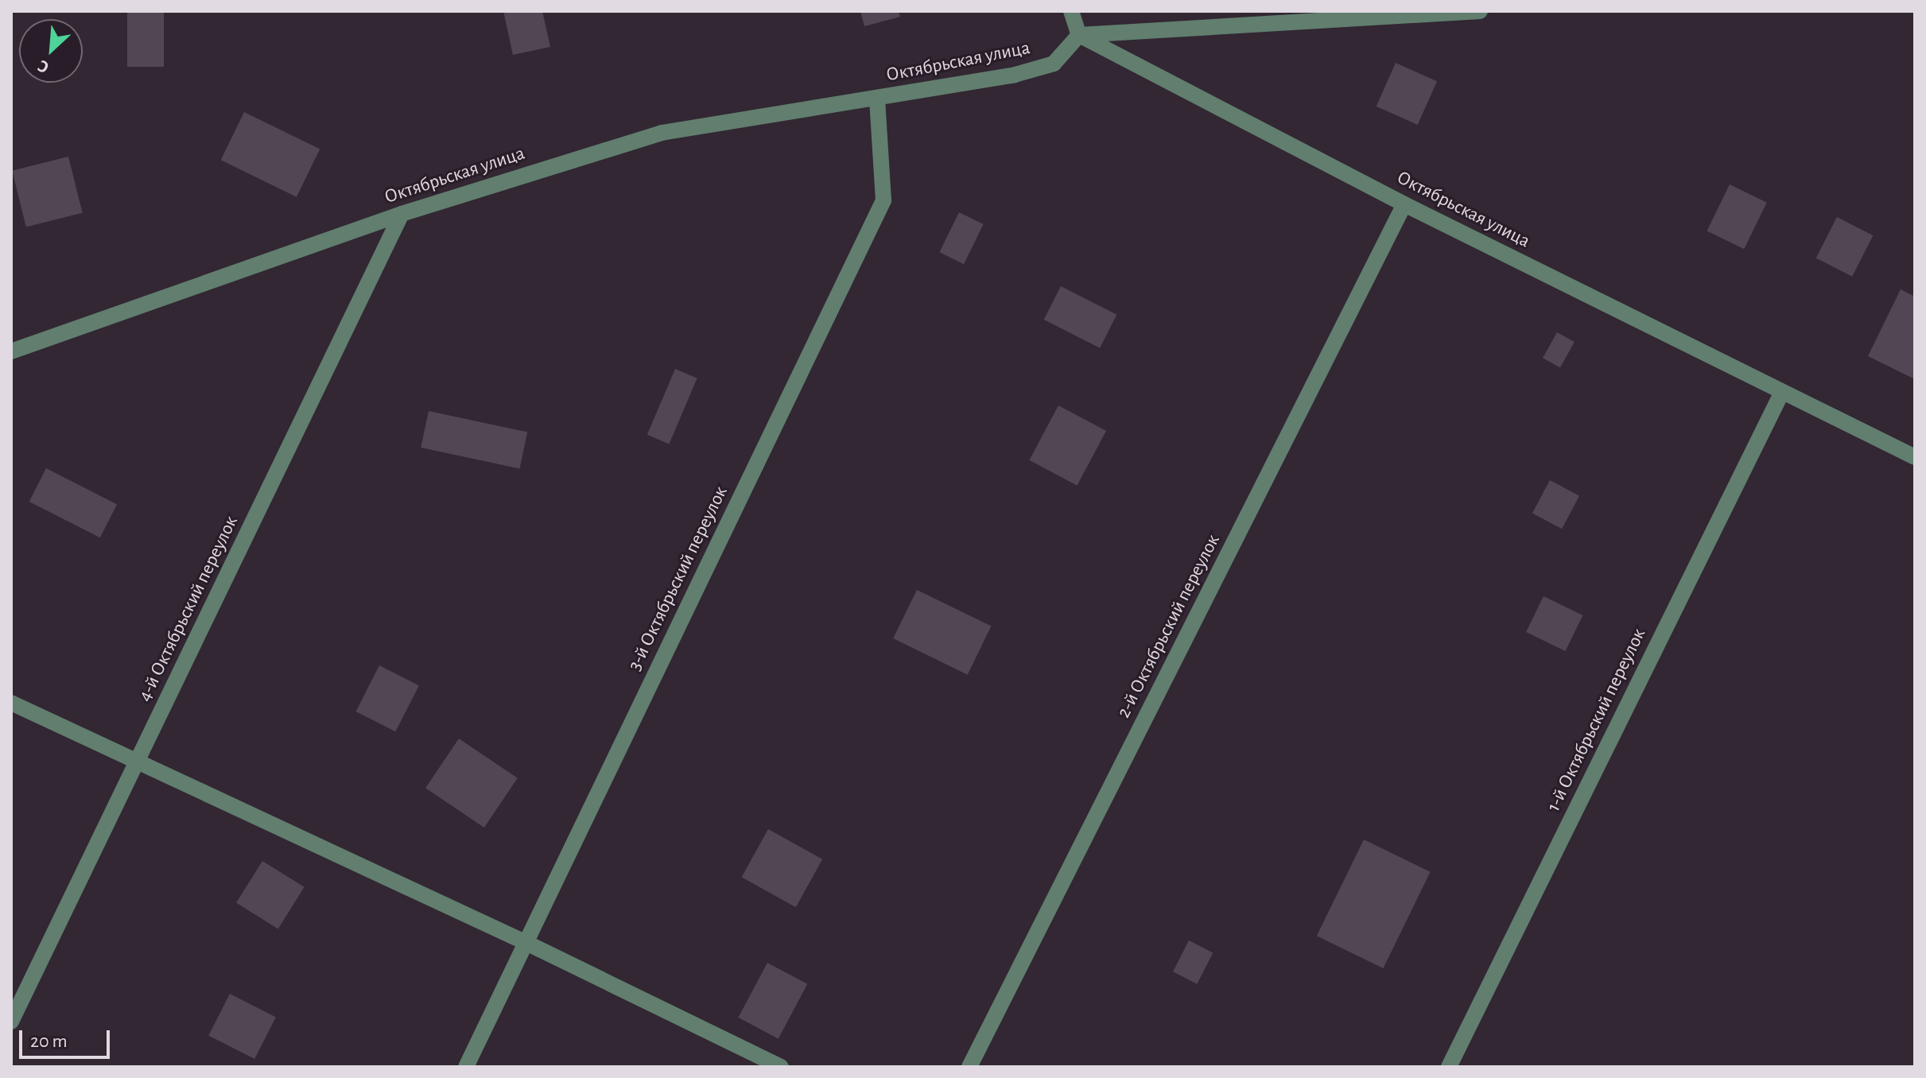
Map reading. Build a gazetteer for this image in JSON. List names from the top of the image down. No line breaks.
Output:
{"streets":{"street":["Октябрьская улица","3-й Октябрьский переулок","4-й Октябрьский переулок","2-й Октябрьский переулок","1-й Октябрьский переулок"]},"crossings":[["Октябрьская улица","3-й Октябрьский переулок"],["Октябрьская улица","4-й Октябрьский переулок"],["Октябрьская улица","2-й Октябрьский переулок"],["Октябрьская улица","1-й Октябрьский переулок"]],"scale_bar":"20 m","north":"bottom left"}
